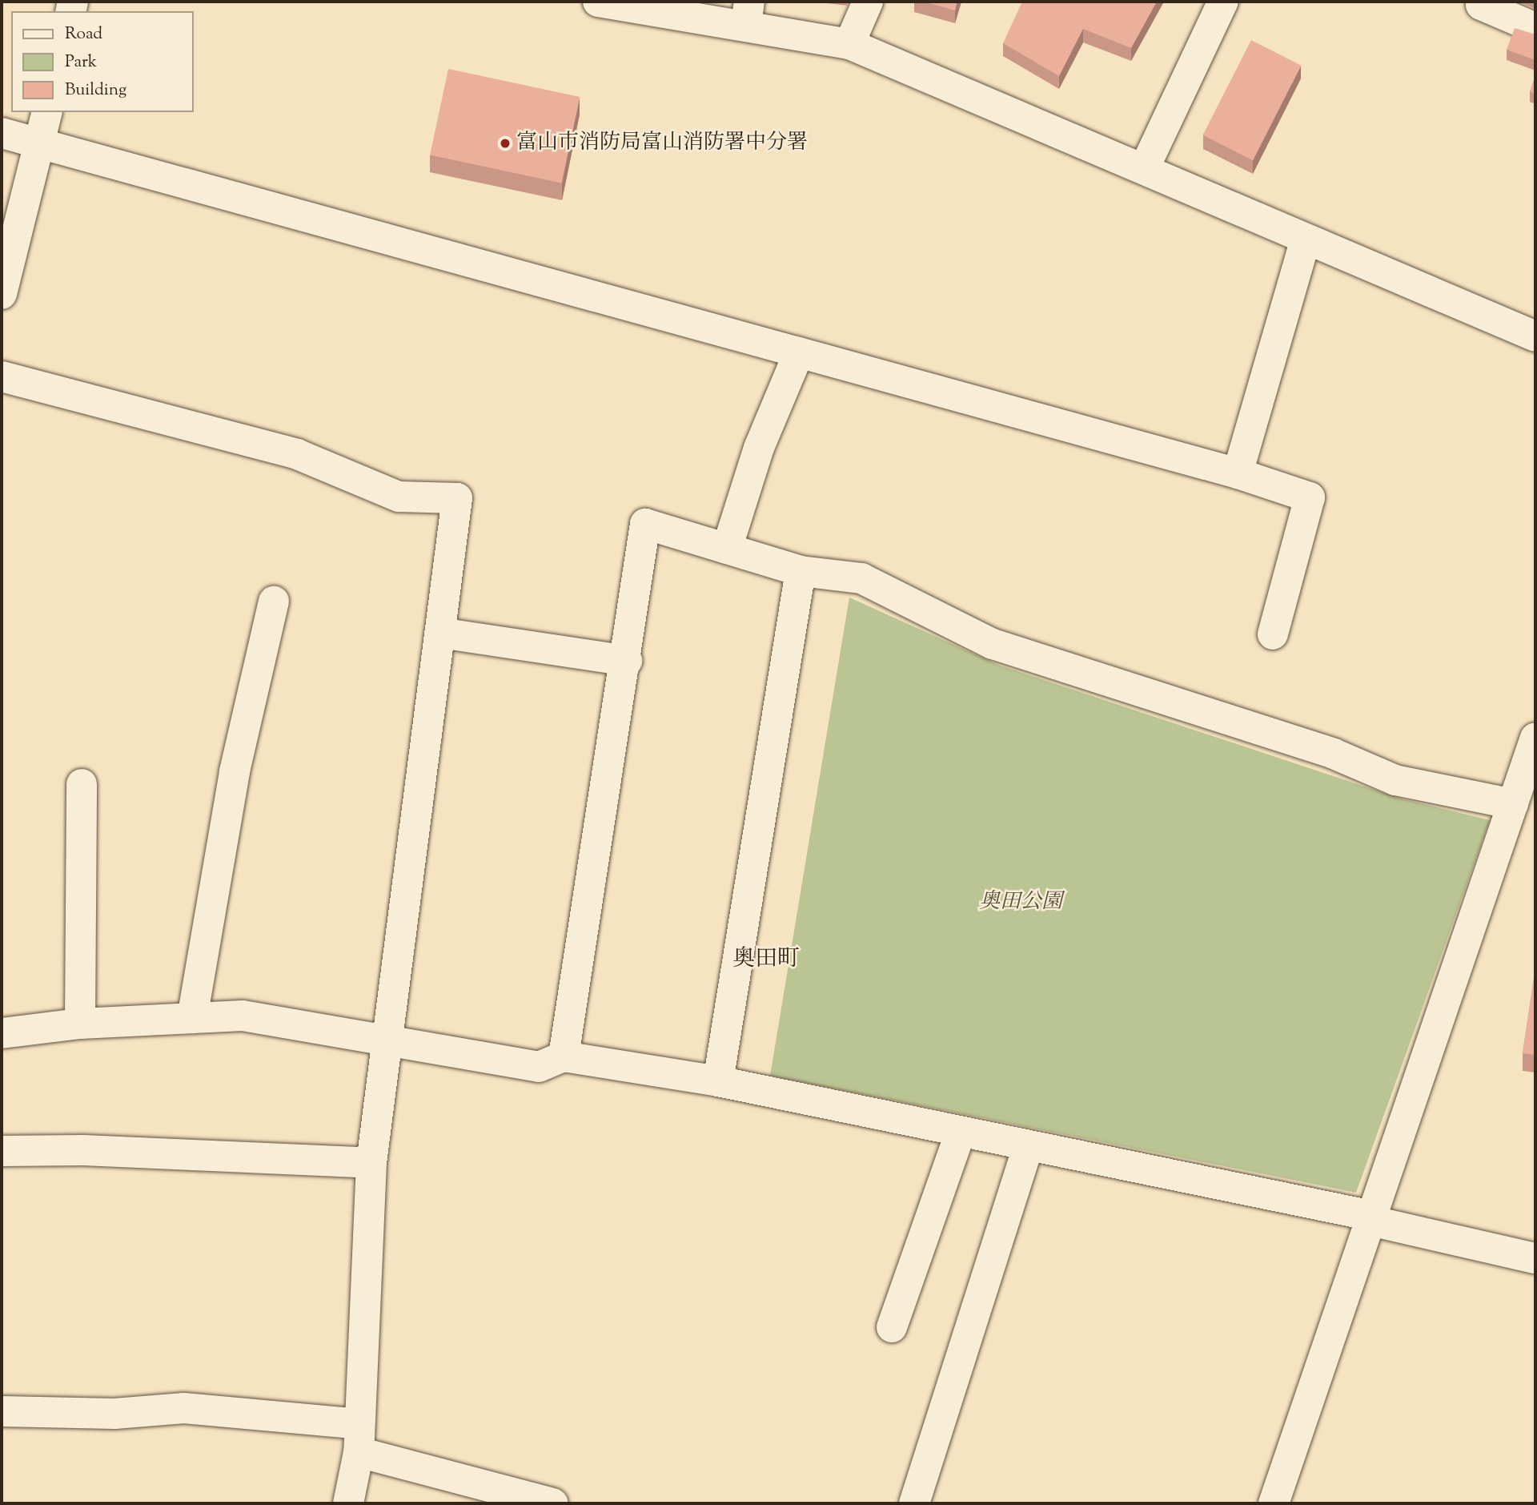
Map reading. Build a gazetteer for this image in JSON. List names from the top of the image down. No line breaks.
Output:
{"districts":["奥田町"],"parks":["奥田公園"],"places":["富山市消防局富山消防署中分署"],"legend":["Road","Park","Building"]}
